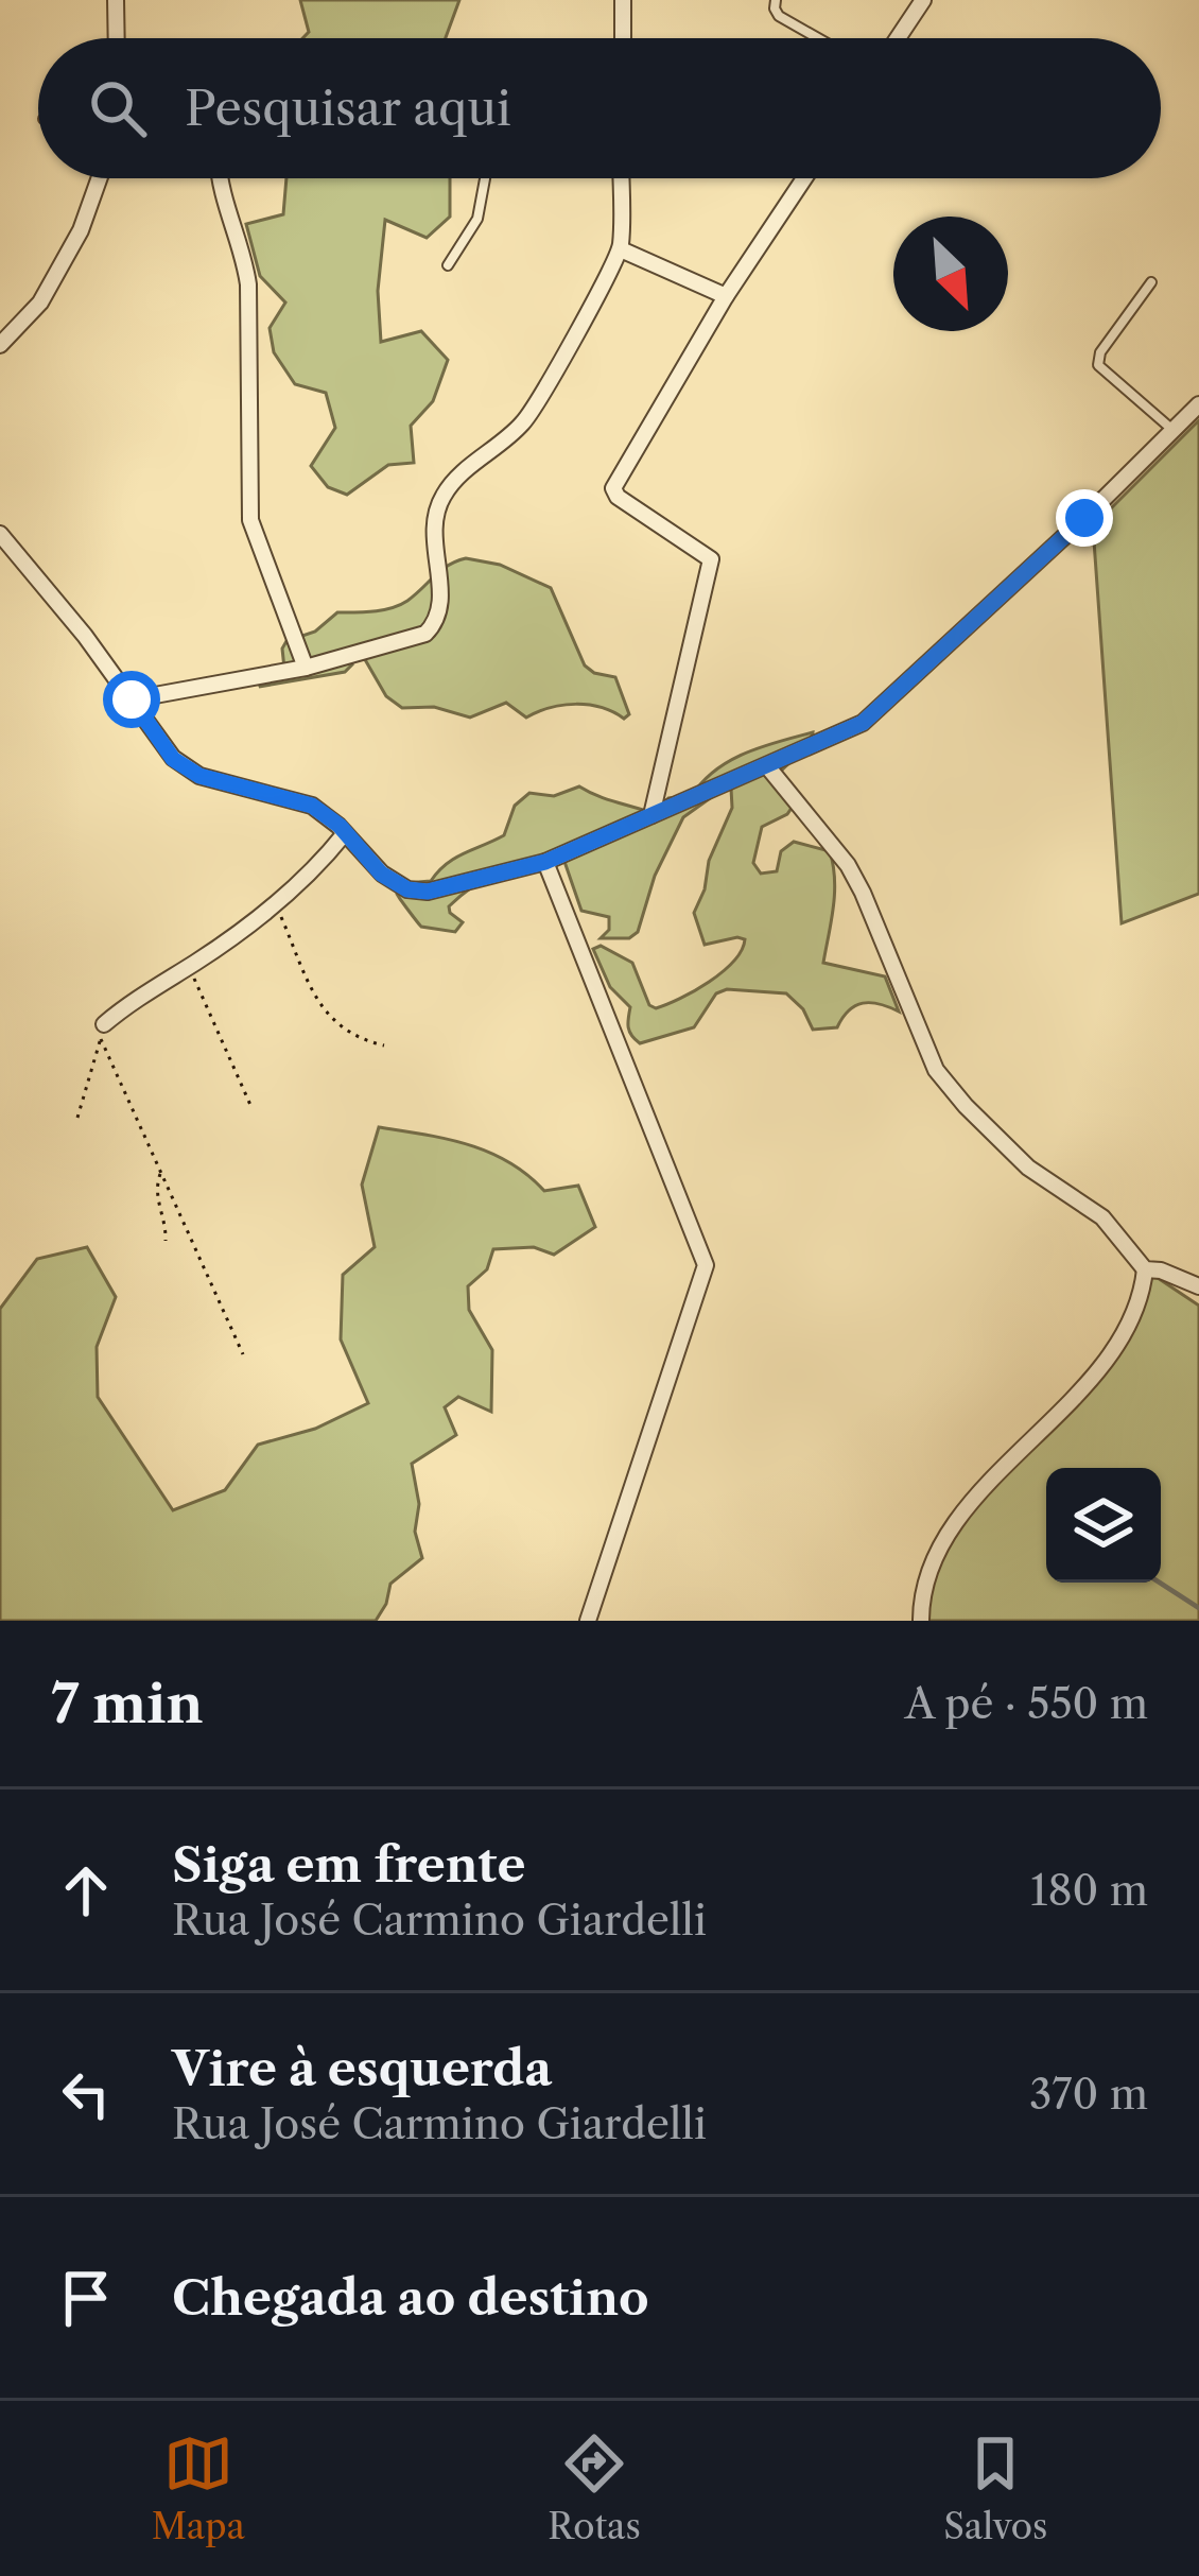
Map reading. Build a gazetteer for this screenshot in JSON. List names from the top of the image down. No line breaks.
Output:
{"north":"bottom right","page":{"search":"Pesquisar aqui","heading":["7 min","A pé · 550 m"],"list":[["Siga em frente","Rua José Carmino Giardelli","180 m"],["Vire à esquerda","Rua José Carmino Giardelli","370 m"],"Chegada ao destino"],"nav":["Mapa","Rotas","Salvos"]}}
